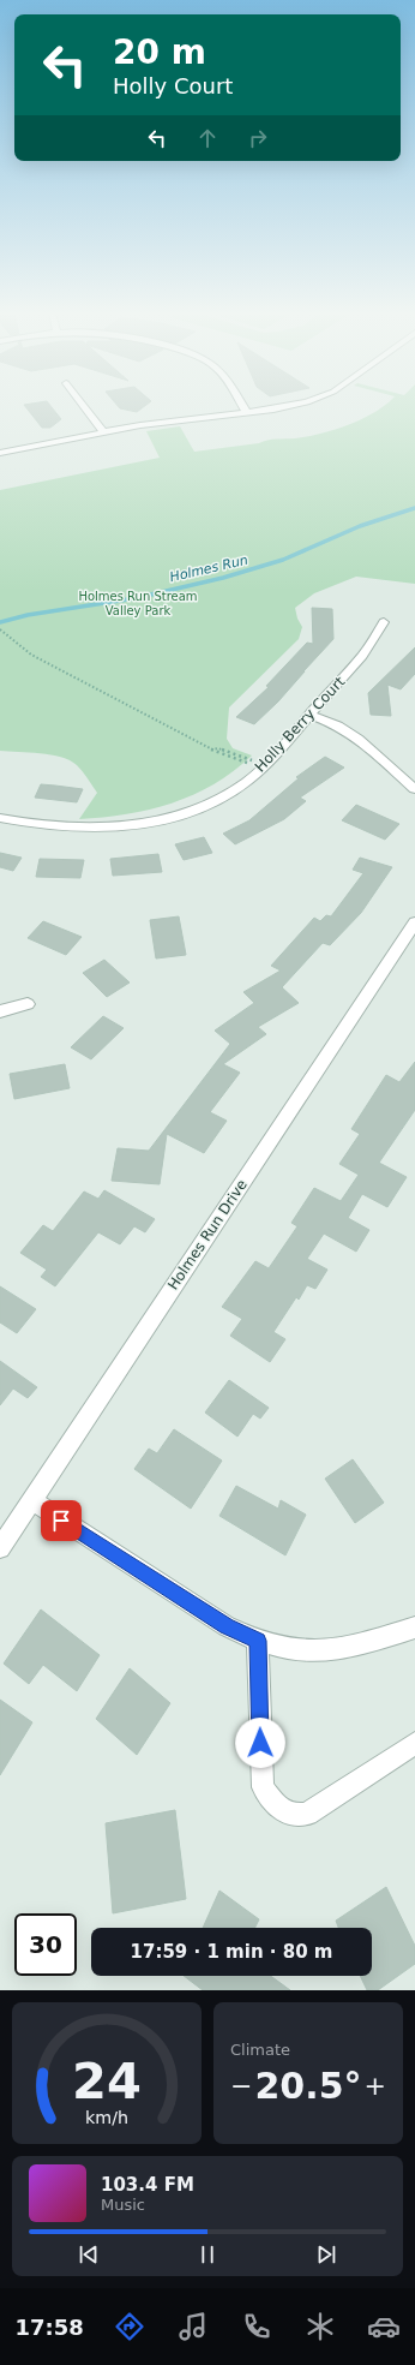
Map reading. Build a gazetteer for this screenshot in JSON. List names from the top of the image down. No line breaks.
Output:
{"streets":{"street":["Holly Berry Court","Holmes Run Drive"]},"water":["Holmes Run"],"parks":["Holmes Run Stream Valley Park"],"page":{"turn":["20 m","Holly Court"],"limit":"30","trip":"17:59 · 1 min · 80 m","tile":"Climate","heat":["−","20.5°","+"],"song":["103.4 FM","Music"],"tabs":"17:58","gauge":["24","km/h"]}}
